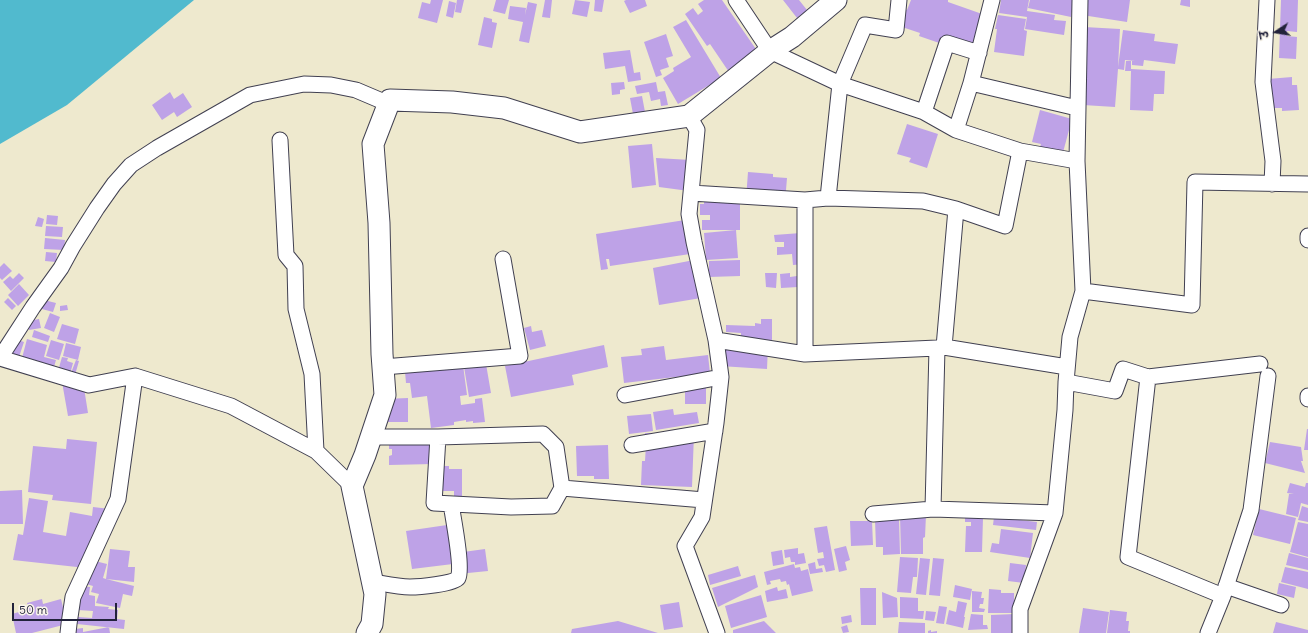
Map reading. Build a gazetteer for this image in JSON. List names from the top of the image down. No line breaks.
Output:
{"scale_bar":"50 m","north":"left"}
